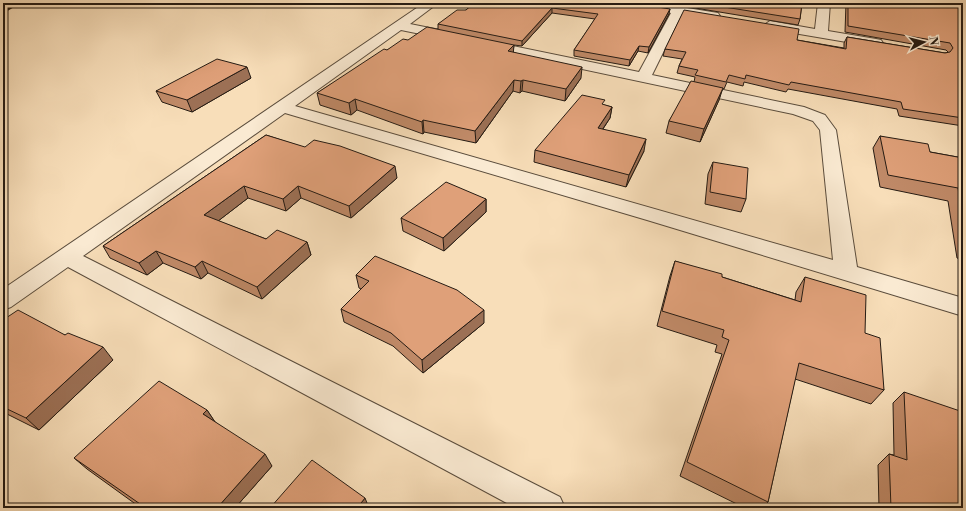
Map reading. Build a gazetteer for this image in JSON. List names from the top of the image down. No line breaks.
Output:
{"north":"right"}
